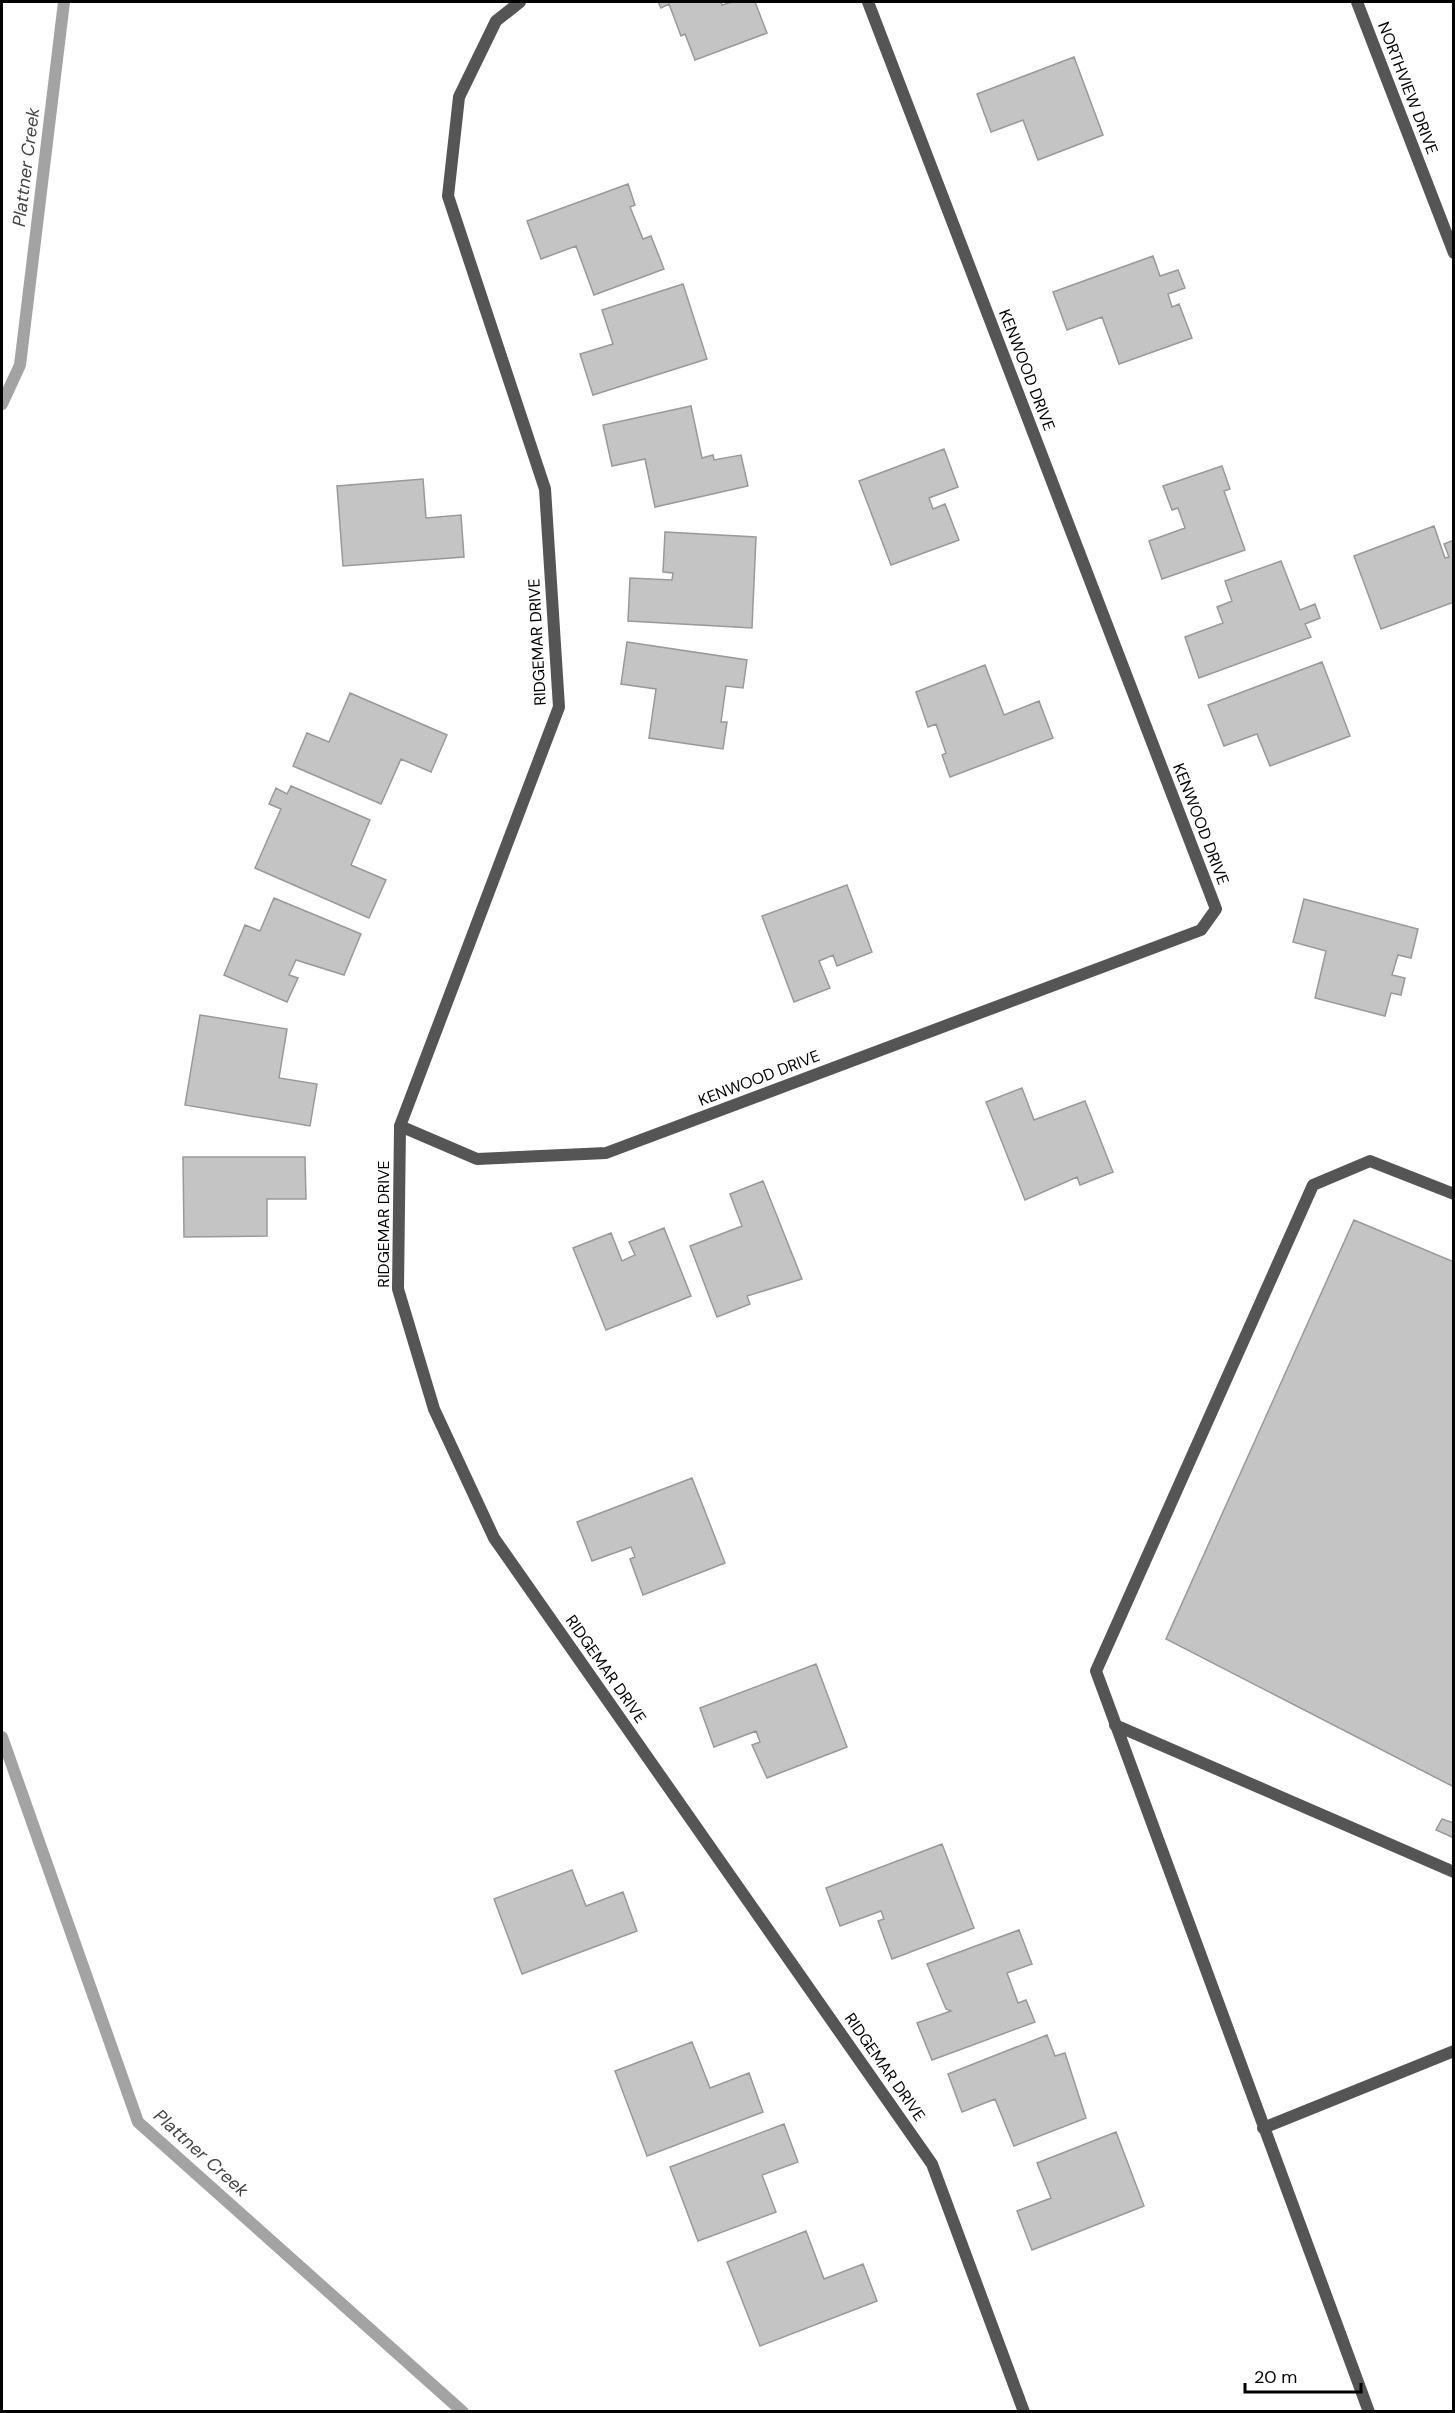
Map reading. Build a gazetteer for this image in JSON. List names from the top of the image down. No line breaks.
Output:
{"streets":{"street":["NORTHVIEW DRIVE","KENWOOD DRIVE","RIDGEMAR DRIVE"]},"crossings":[["KENWOOD DRIVE","RIDGEMAR DRIVE"]],"water":["Plattner Creek"],"scale_bar":"20 m"}
